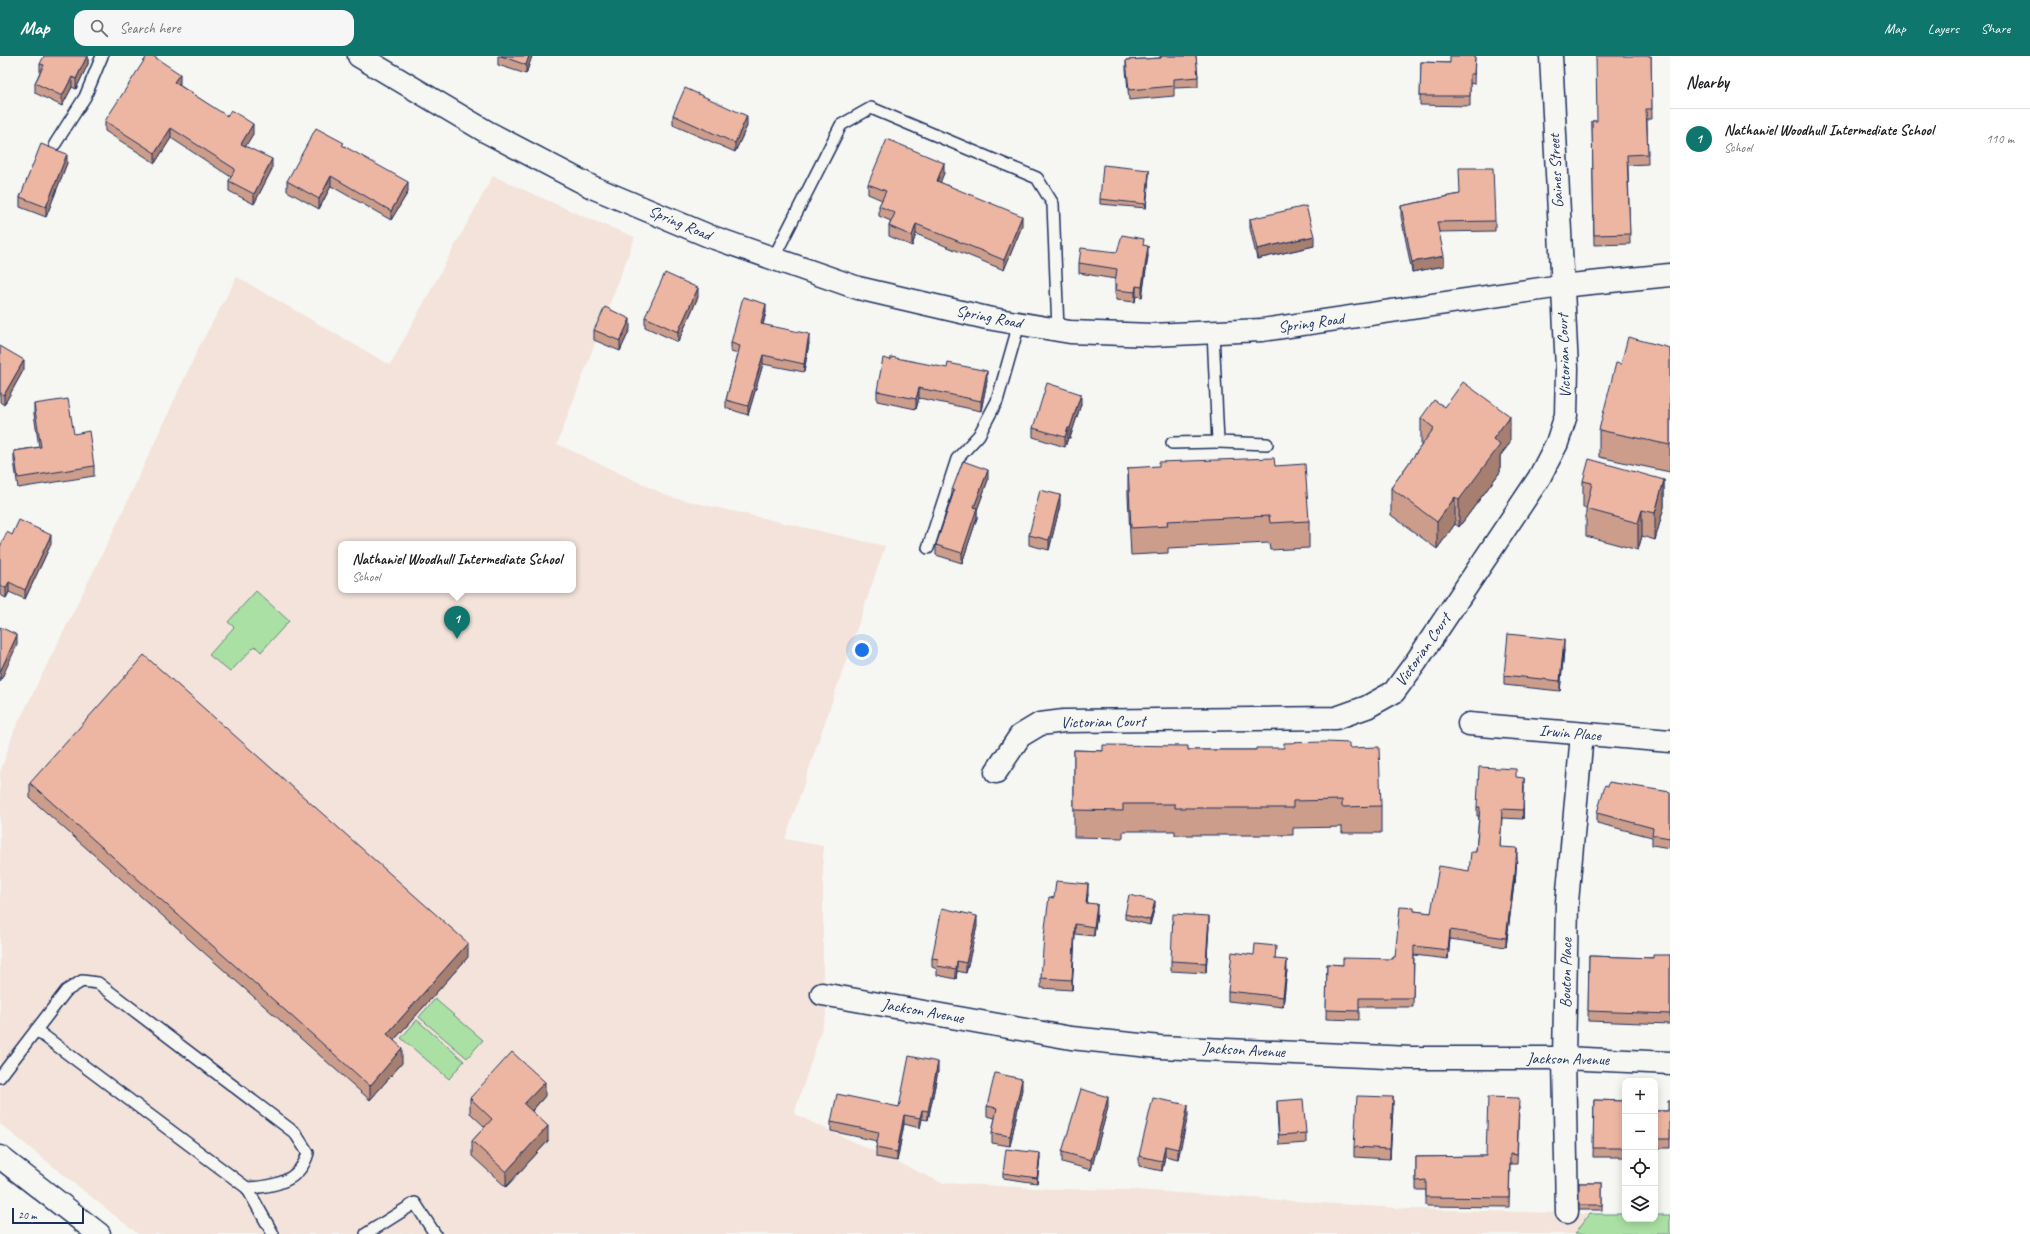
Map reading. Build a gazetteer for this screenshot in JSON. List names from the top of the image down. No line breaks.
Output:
{"streets":{"street":["Gaines Street","Spring Road","Victorian Court","Irwin Place","Bouton Place","Jackson Avenue"]},"crossings":[["Gaines Street","Spring Road"],["Gaines Street","Victorian Court"],["Spring Road","Victorian Court"],["Irwin Place","Bouton Place"],["Bouton Place","Jackson Avenue"]],"scale_bar":"20 m","page":{"header":"Map","search":"Search here","nav":["Map","Layers","Share"],"heading":"Nearby","list":[{"mark":"1","name":"Nathaniel Woodhull Intermediate School","note":"School","value":"110 m"}],"popup":["Nathaniel Woodhull Intermediate School","School"],"pins":"1","map_buttons":["+","−"],"scale":"20 m"}}
